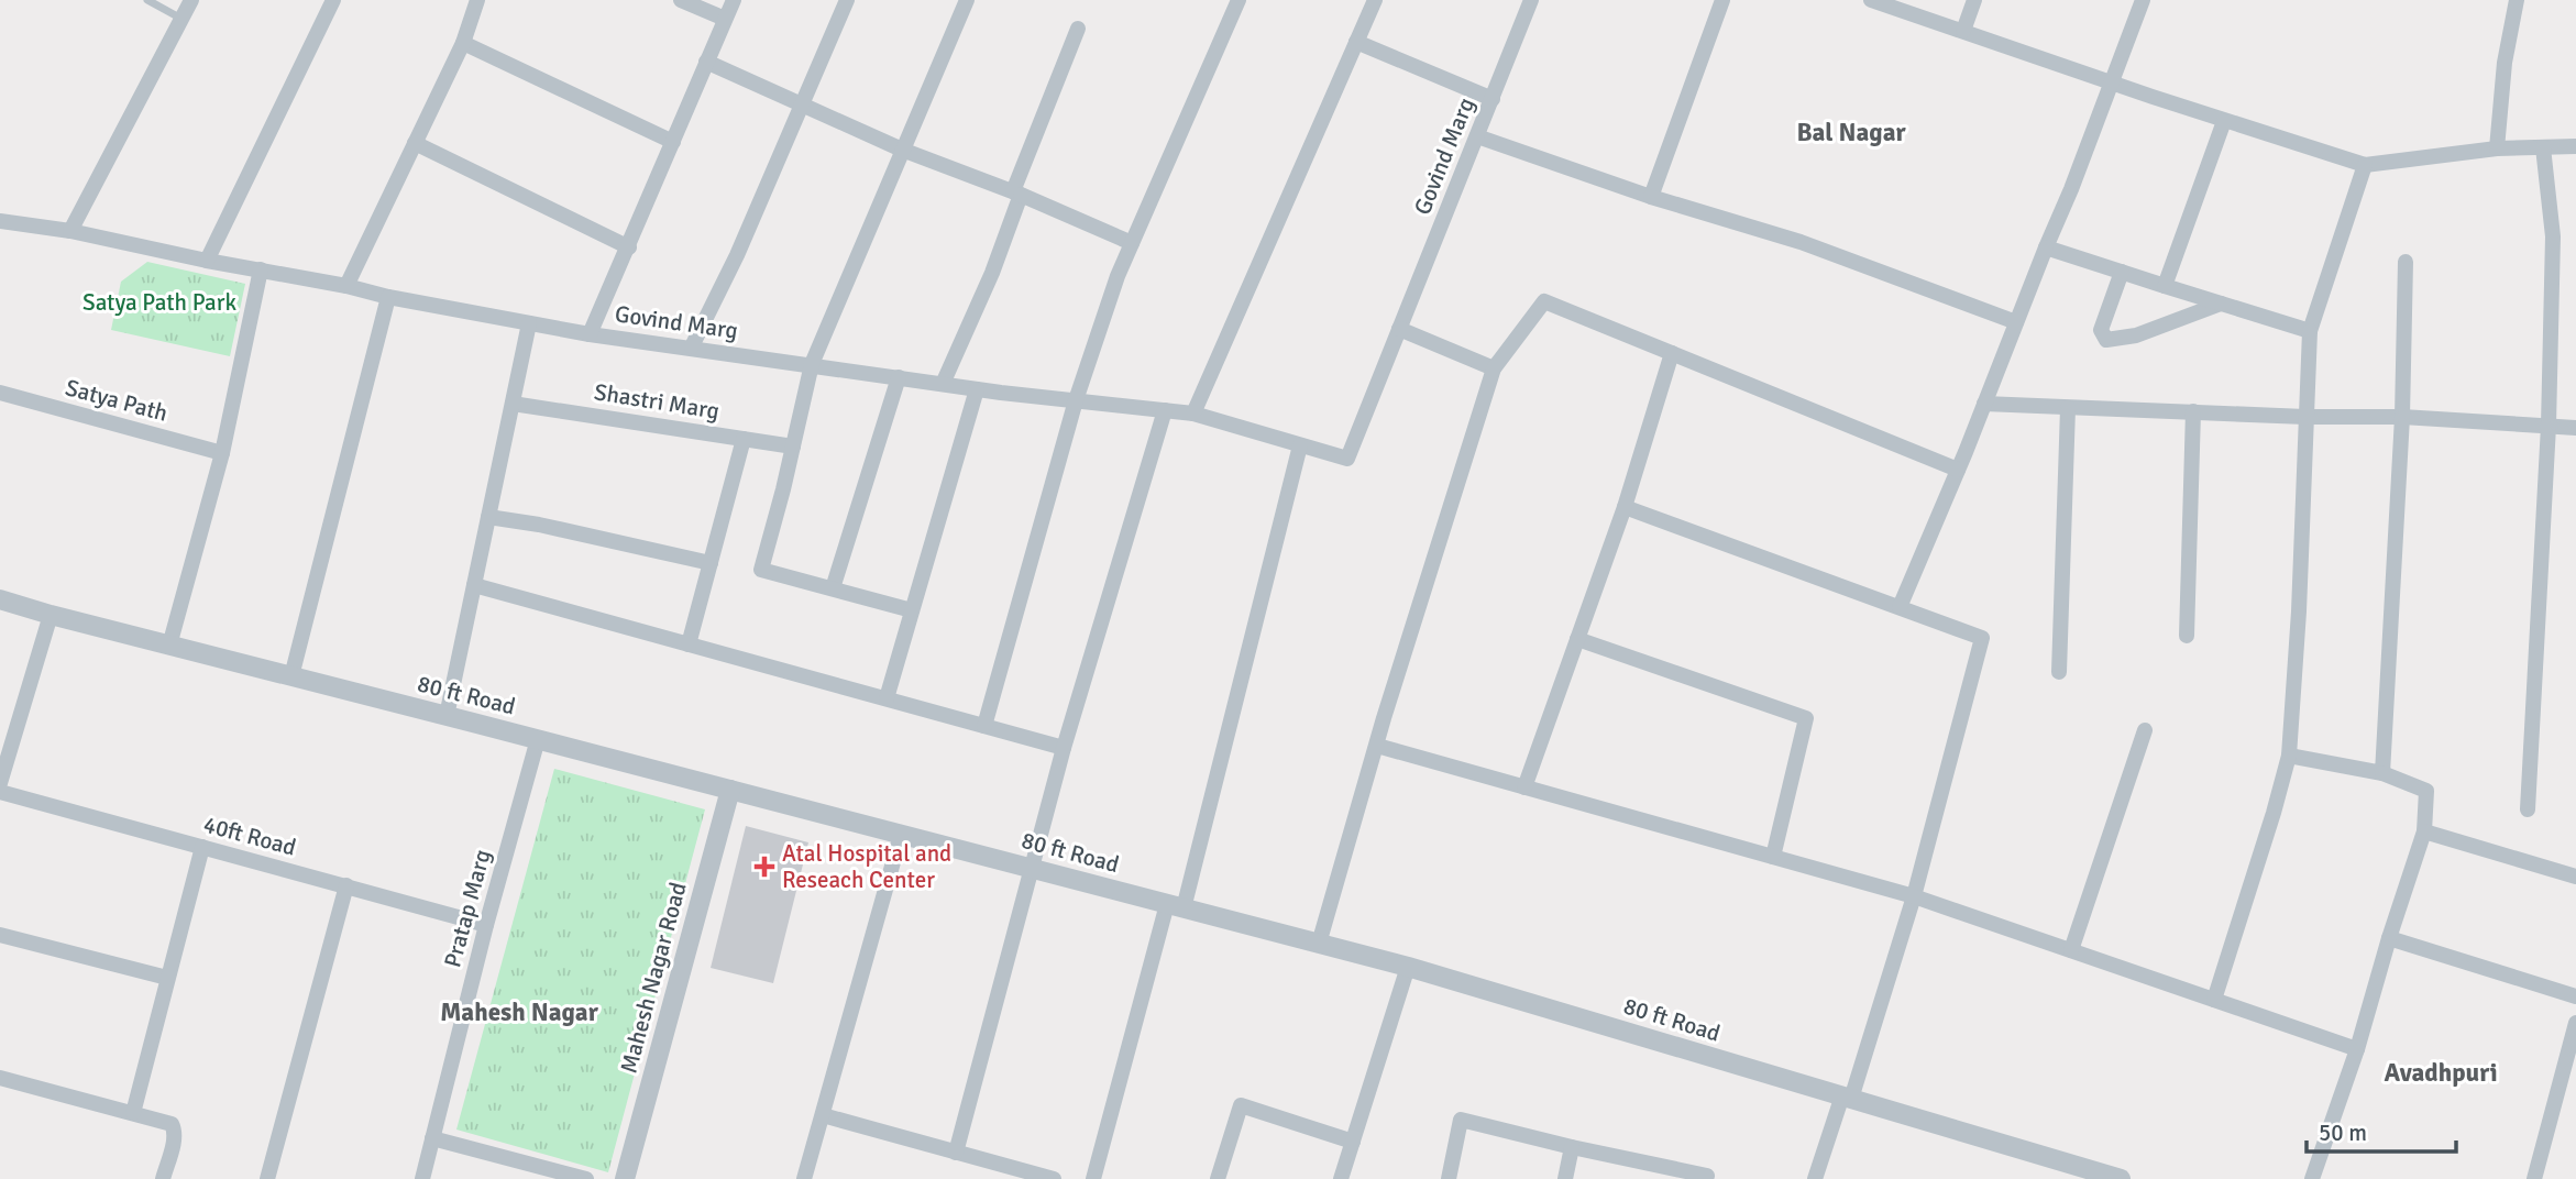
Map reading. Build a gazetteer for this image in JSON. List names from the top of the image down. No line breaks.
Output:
{"streets":{"street":["Govind Marg","Satya Path","Shastri Marg","80 ft Road","40ft Road","Pratap Marg","Mahesh Nagar Road"]},"crossings":[["80 ft Road","Pratap Marg"],["80 ft Road","Mahesh Nagar Road"],["40ft Road","Pratap Marg"]],"districts":["Bal Nagar","Mahesh Nagar","Avadhpuri"],"parks":["Satya Path Park"],"places":{"health":["Atal Hospital and Reseach Center"]},"scale_bar":"50 m"}
